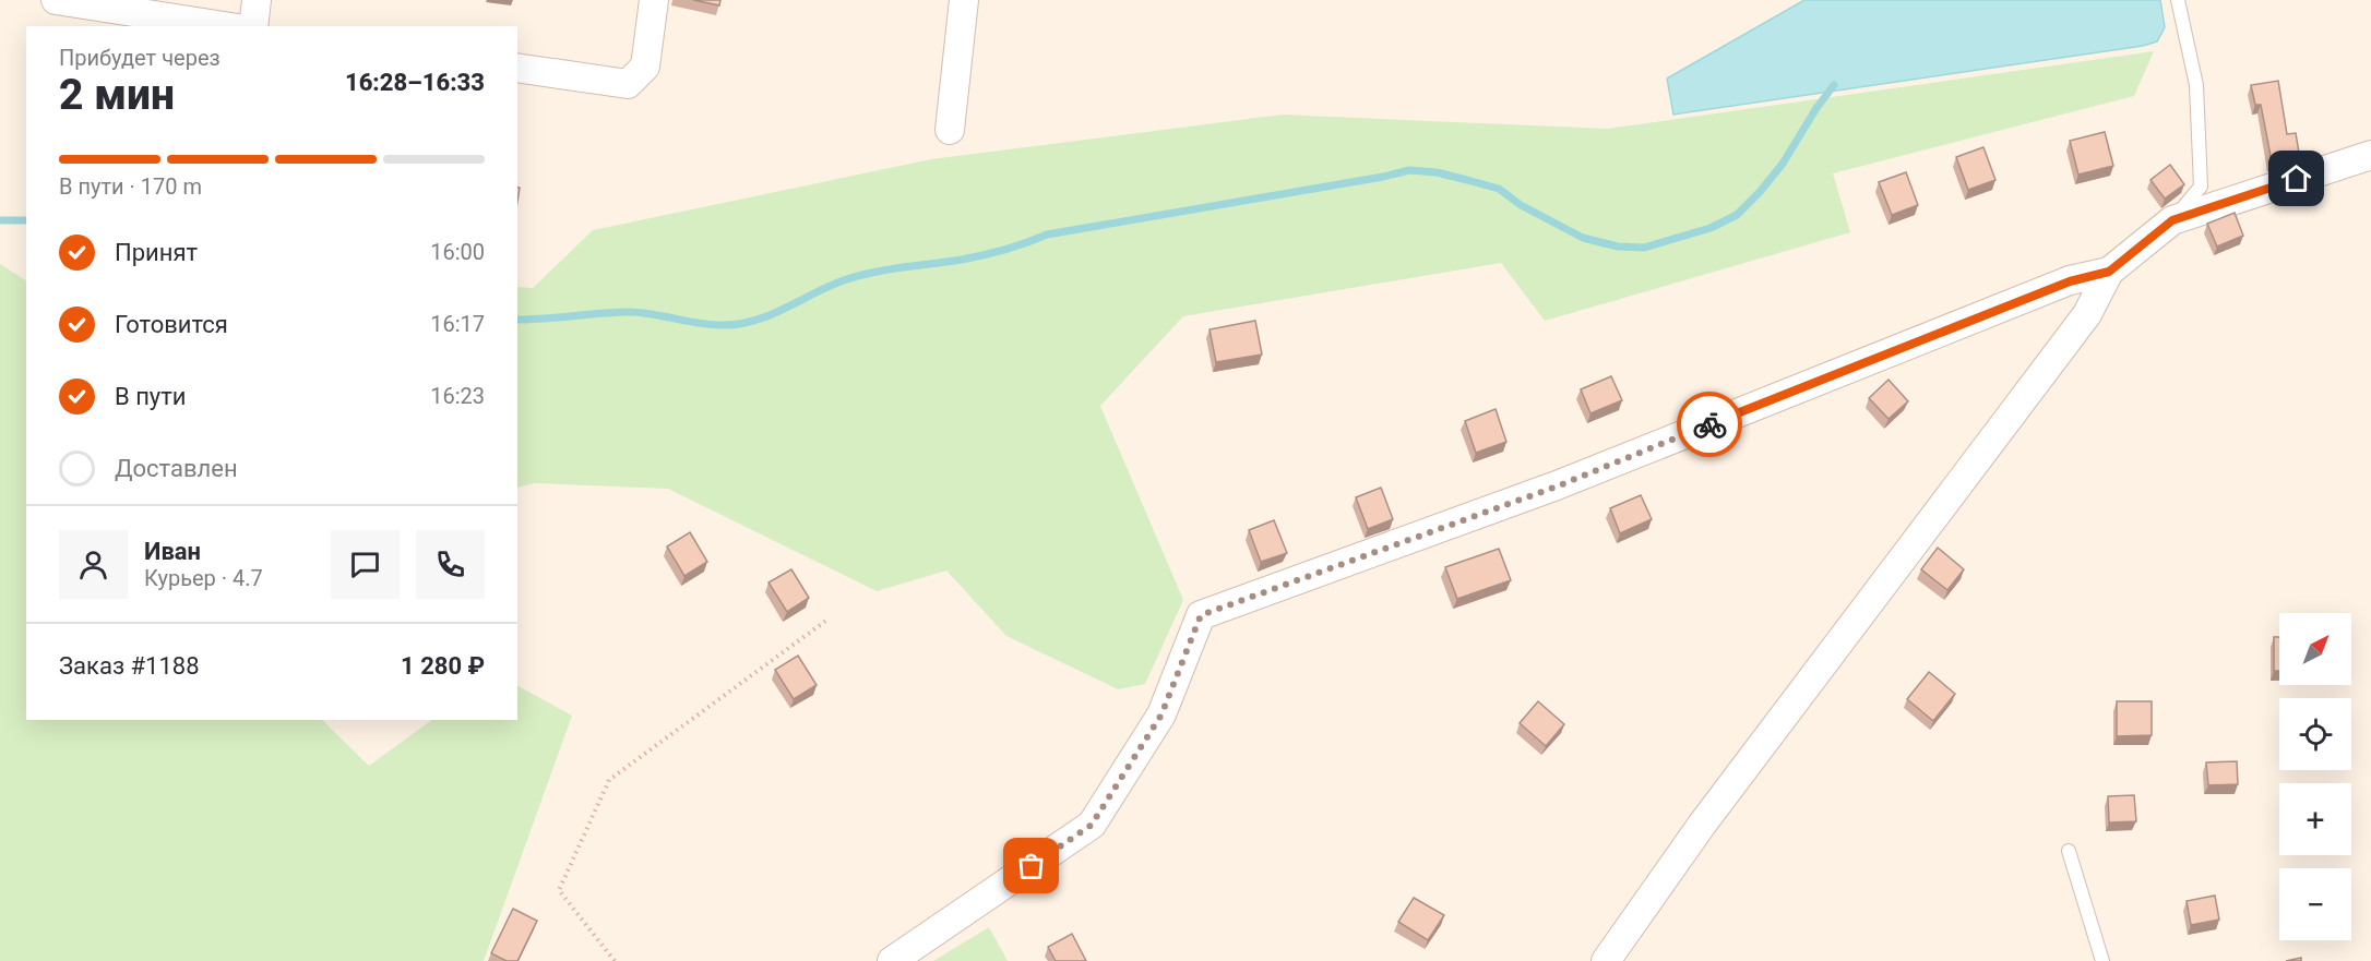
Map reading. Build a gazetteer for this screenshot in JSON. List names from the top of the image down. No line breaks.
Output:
{"north":"top right","page":{"heading":["2 мин","Прибудет через","16:28–16:33"],"panel":["Иван","Курьер · 4.7","Заказ #1188","1 280 ₽"],"bar":"В пути · 170 m","list":[["Принят","16:00"],["Готовится","16:17"],["В пути","16:23"],"Доставлен"],"map_buttons":["+","−"]}}
